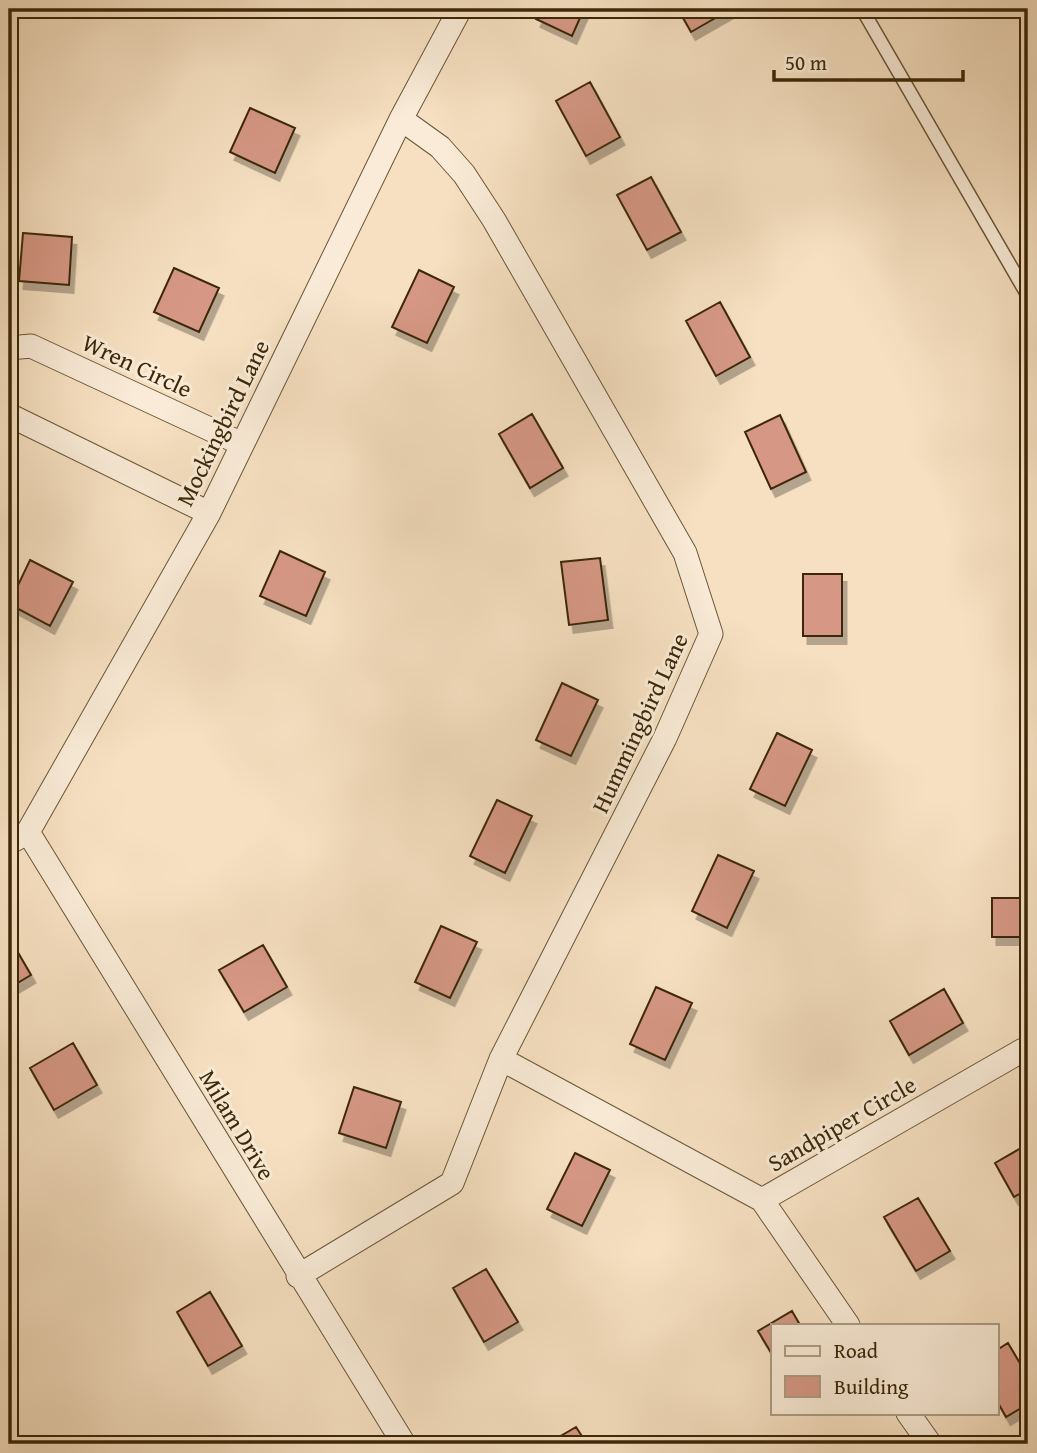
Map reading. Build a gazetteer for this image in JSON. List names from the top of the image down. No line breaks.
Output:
{"streets":{"street":["Wren Circle","Mockingbird Lane","Hummingbird Lane","Sandpiper Circle","Milam Drive"]},"crossings":[["Wren Circle","Mockingbird Lane"],["Mockingbird Lane","Hummingbird Lane"],["Mockingbird Lane","Milam Drive"],["Hummingbird Lane","Sandpiper Circle"],["Hummingbird Lane","Milam Drive"]],"legend":["Road","Building"],"scale_bar":"50 m"}
